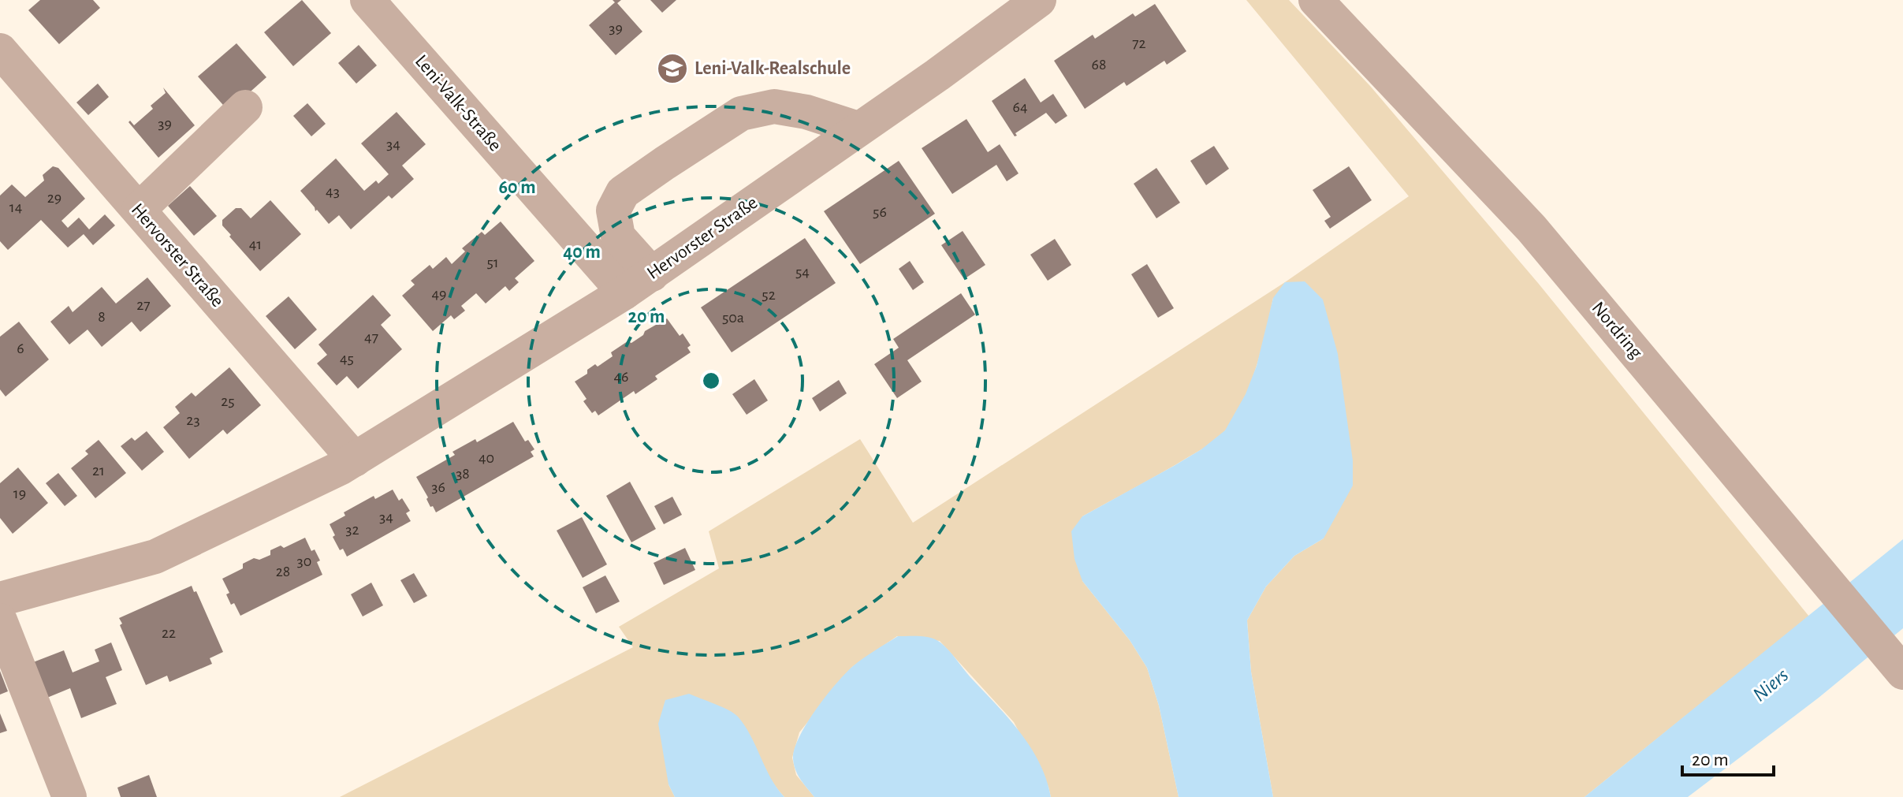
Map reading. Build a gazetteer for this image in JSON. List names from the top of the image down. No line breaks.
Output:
{"streets":{"street":["Leni-Valk-Straße","Hervorster Straße","Nordring"]},"crossings":[["Leni-Valk-Straße","Hervorster Straße"]],"water":["Niers"],"places":{"school or university":["Leni-Valk-Realschule"]},"house_numbers":["39","72","68","64","39","34","43","29","14","56","41","51","54","49","52","27","8","50a","47","6","45","46","25","23","40","21","38","36","19","34","32","30","28","22"],"scale_bar":"20 m","rings":["60 m","40 m","20 m"]}
